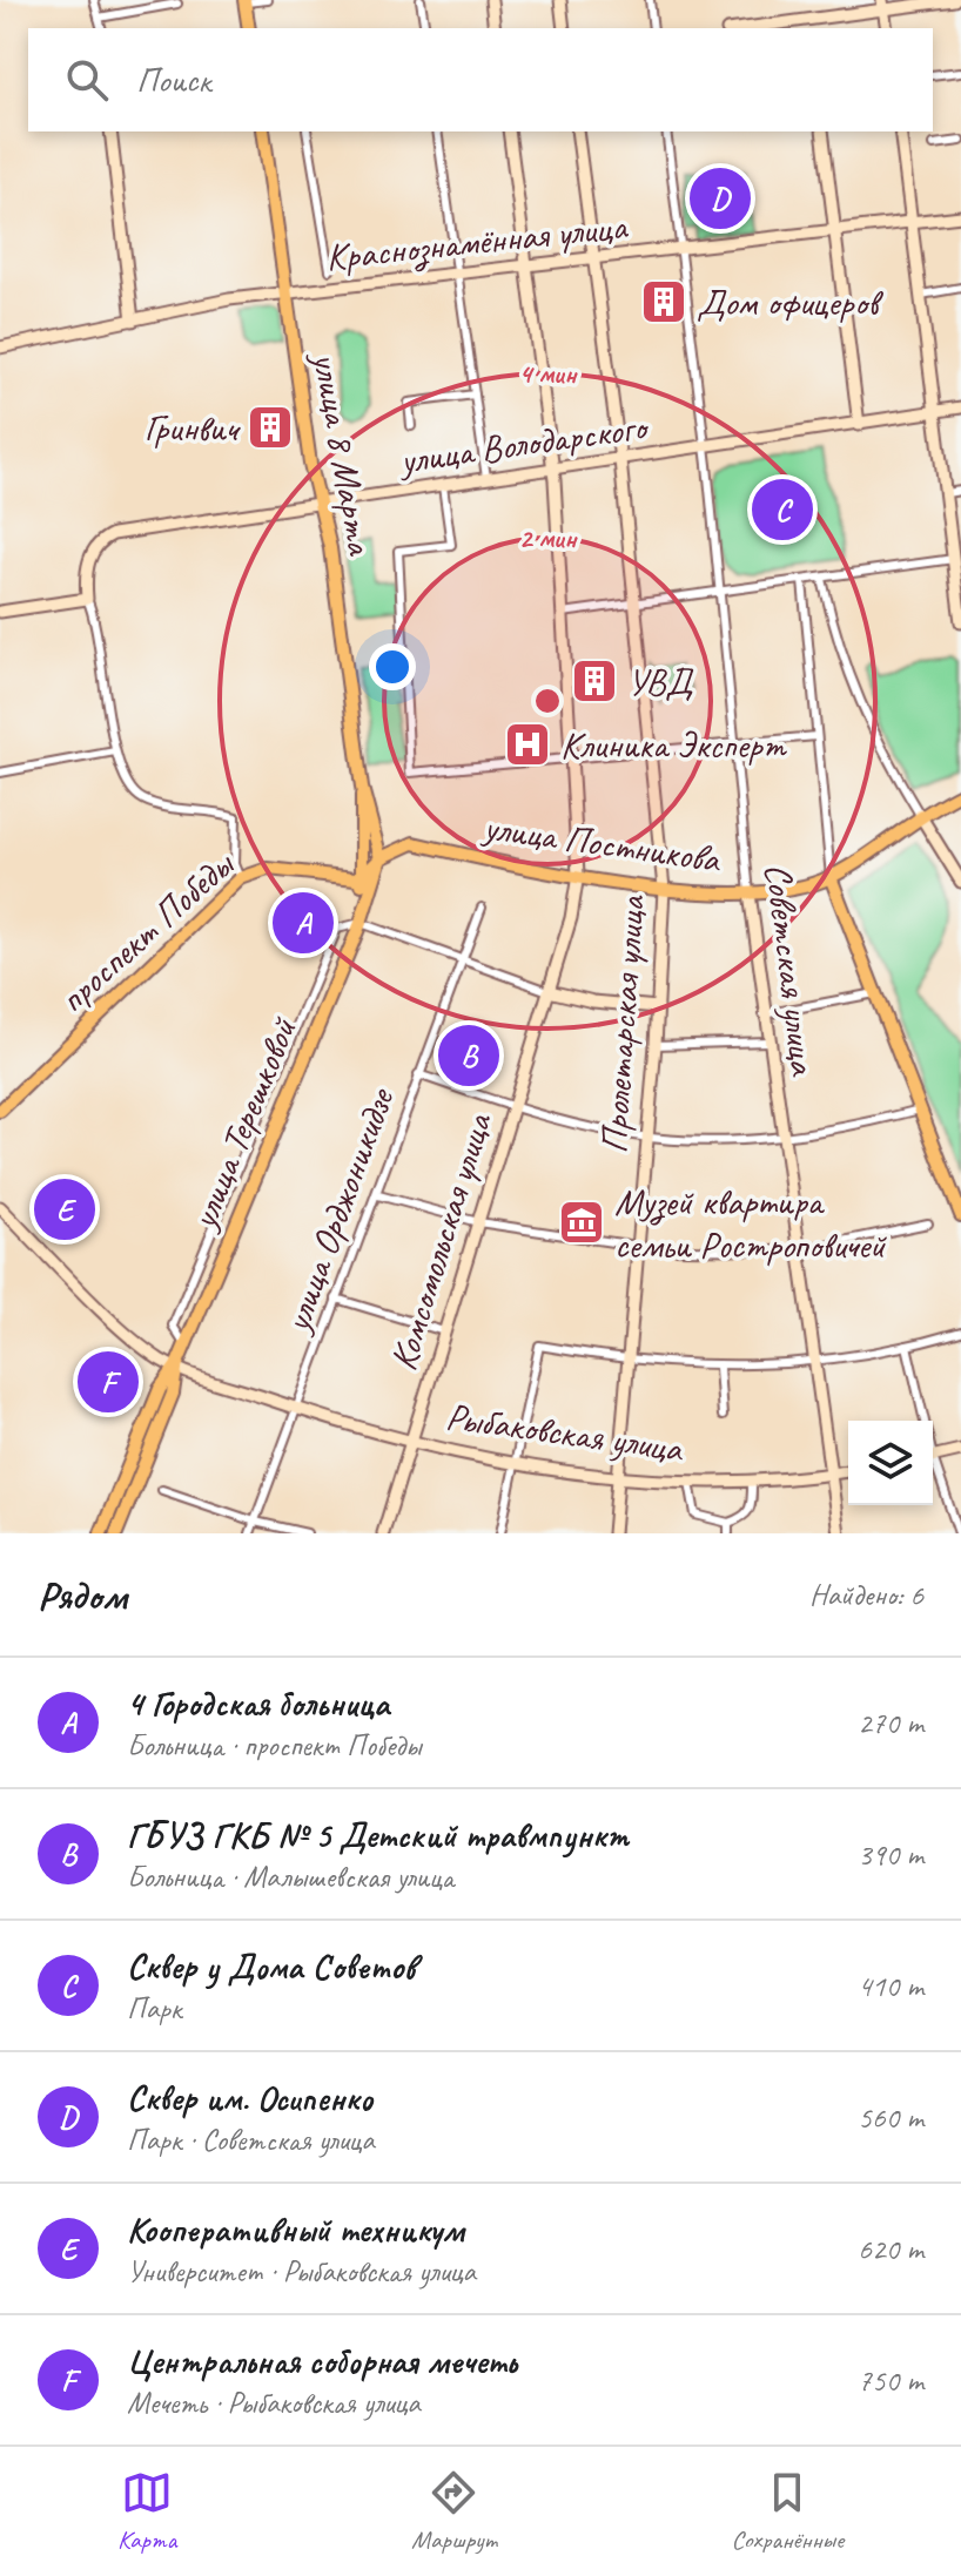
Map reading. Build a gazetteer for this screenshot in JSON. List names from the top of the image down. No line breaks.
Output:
{"streets":{"main road":["Краснознамённая улица","улица Володарского","улица 8 Марта","улица Постникова","проспект Победы","Советская улица","Пролетарская улица","улица Терешковой","Комсомольская улица","Рыбаковская улица"],"street":["улица Орджоникидзе"]},"crossings":[["Краснознамённая улица","улица 8 Марта"],["Краснознамённая улица","Советская улица"],["Краснознамённая улица","Пролетарская улица"],["Краснознамённая улица","Комсомольская улица"],["улица Володарского","улица 8 Марта"],["улица Володарского","Советская улица"],["улица Володарского","Пролетарская улица"],["улица Володарского","Комсомольская улица"],["улица 8 Марта","улица Постникова"],["улица 8 Марта","проспект Победы"],["улица 8 Марта","улица Терешковой"],["улица Постникова","Советская улица"],["улица Постникова","Пролетарская улица"],["улица Постникова","улица Терешковой"],["улица Постникова","Комсомольская улица"],["проспект Победы","улица Терешковой"],["Советская улица","Рыбаковская улица"],["Пролетарская улица","Рыбаковская улица"],["улица Терешковой","Рыбаковская улица"],["улица Орджоникидзе","Рыбаковская улица"],["Комсомольская улица","Рыбаковская улица"]],"places":{"building":["Дом офицеров","Гринвич","УВД"],"hospital":["Клиника Эксперт"],"museum":["Музей квартира семьи Ростроповичей"]},"page":{"search":"Поиск","pins":["D","C","A","B","E","F"],"heading":["Рядом","Найдено: 6"],"list":[{"mark":"A","name":"4 Городская больница","note":"Больница · проспект Победы","value":"270 m"},{"mark":"B","name":"ГБУЗ ГКБ № 5 Детский травмпункт","note":"Больница · Малышевская улица","value":"390 m"},{"mark":"C","name":"Сквер у Дома Советов","note":"Парк","value":"410 m"},{"mark":"D","name":"Сквер им. Осипенко","note":"Парк · Советская улица","value":"560 m"},{"mark":"E","name":"Кооперативный техникум","note":"Университет · Рыбаковская улица","value":"620 m"},{"mark":"F","name":"Центральная соборная мечеть","note":"Мечеть · Рыбаковская улица","value":"750 m"}],"nav":["Карта","Маршрут","Сохранённые"]},"rings":["4 мин","2 мин"]}
